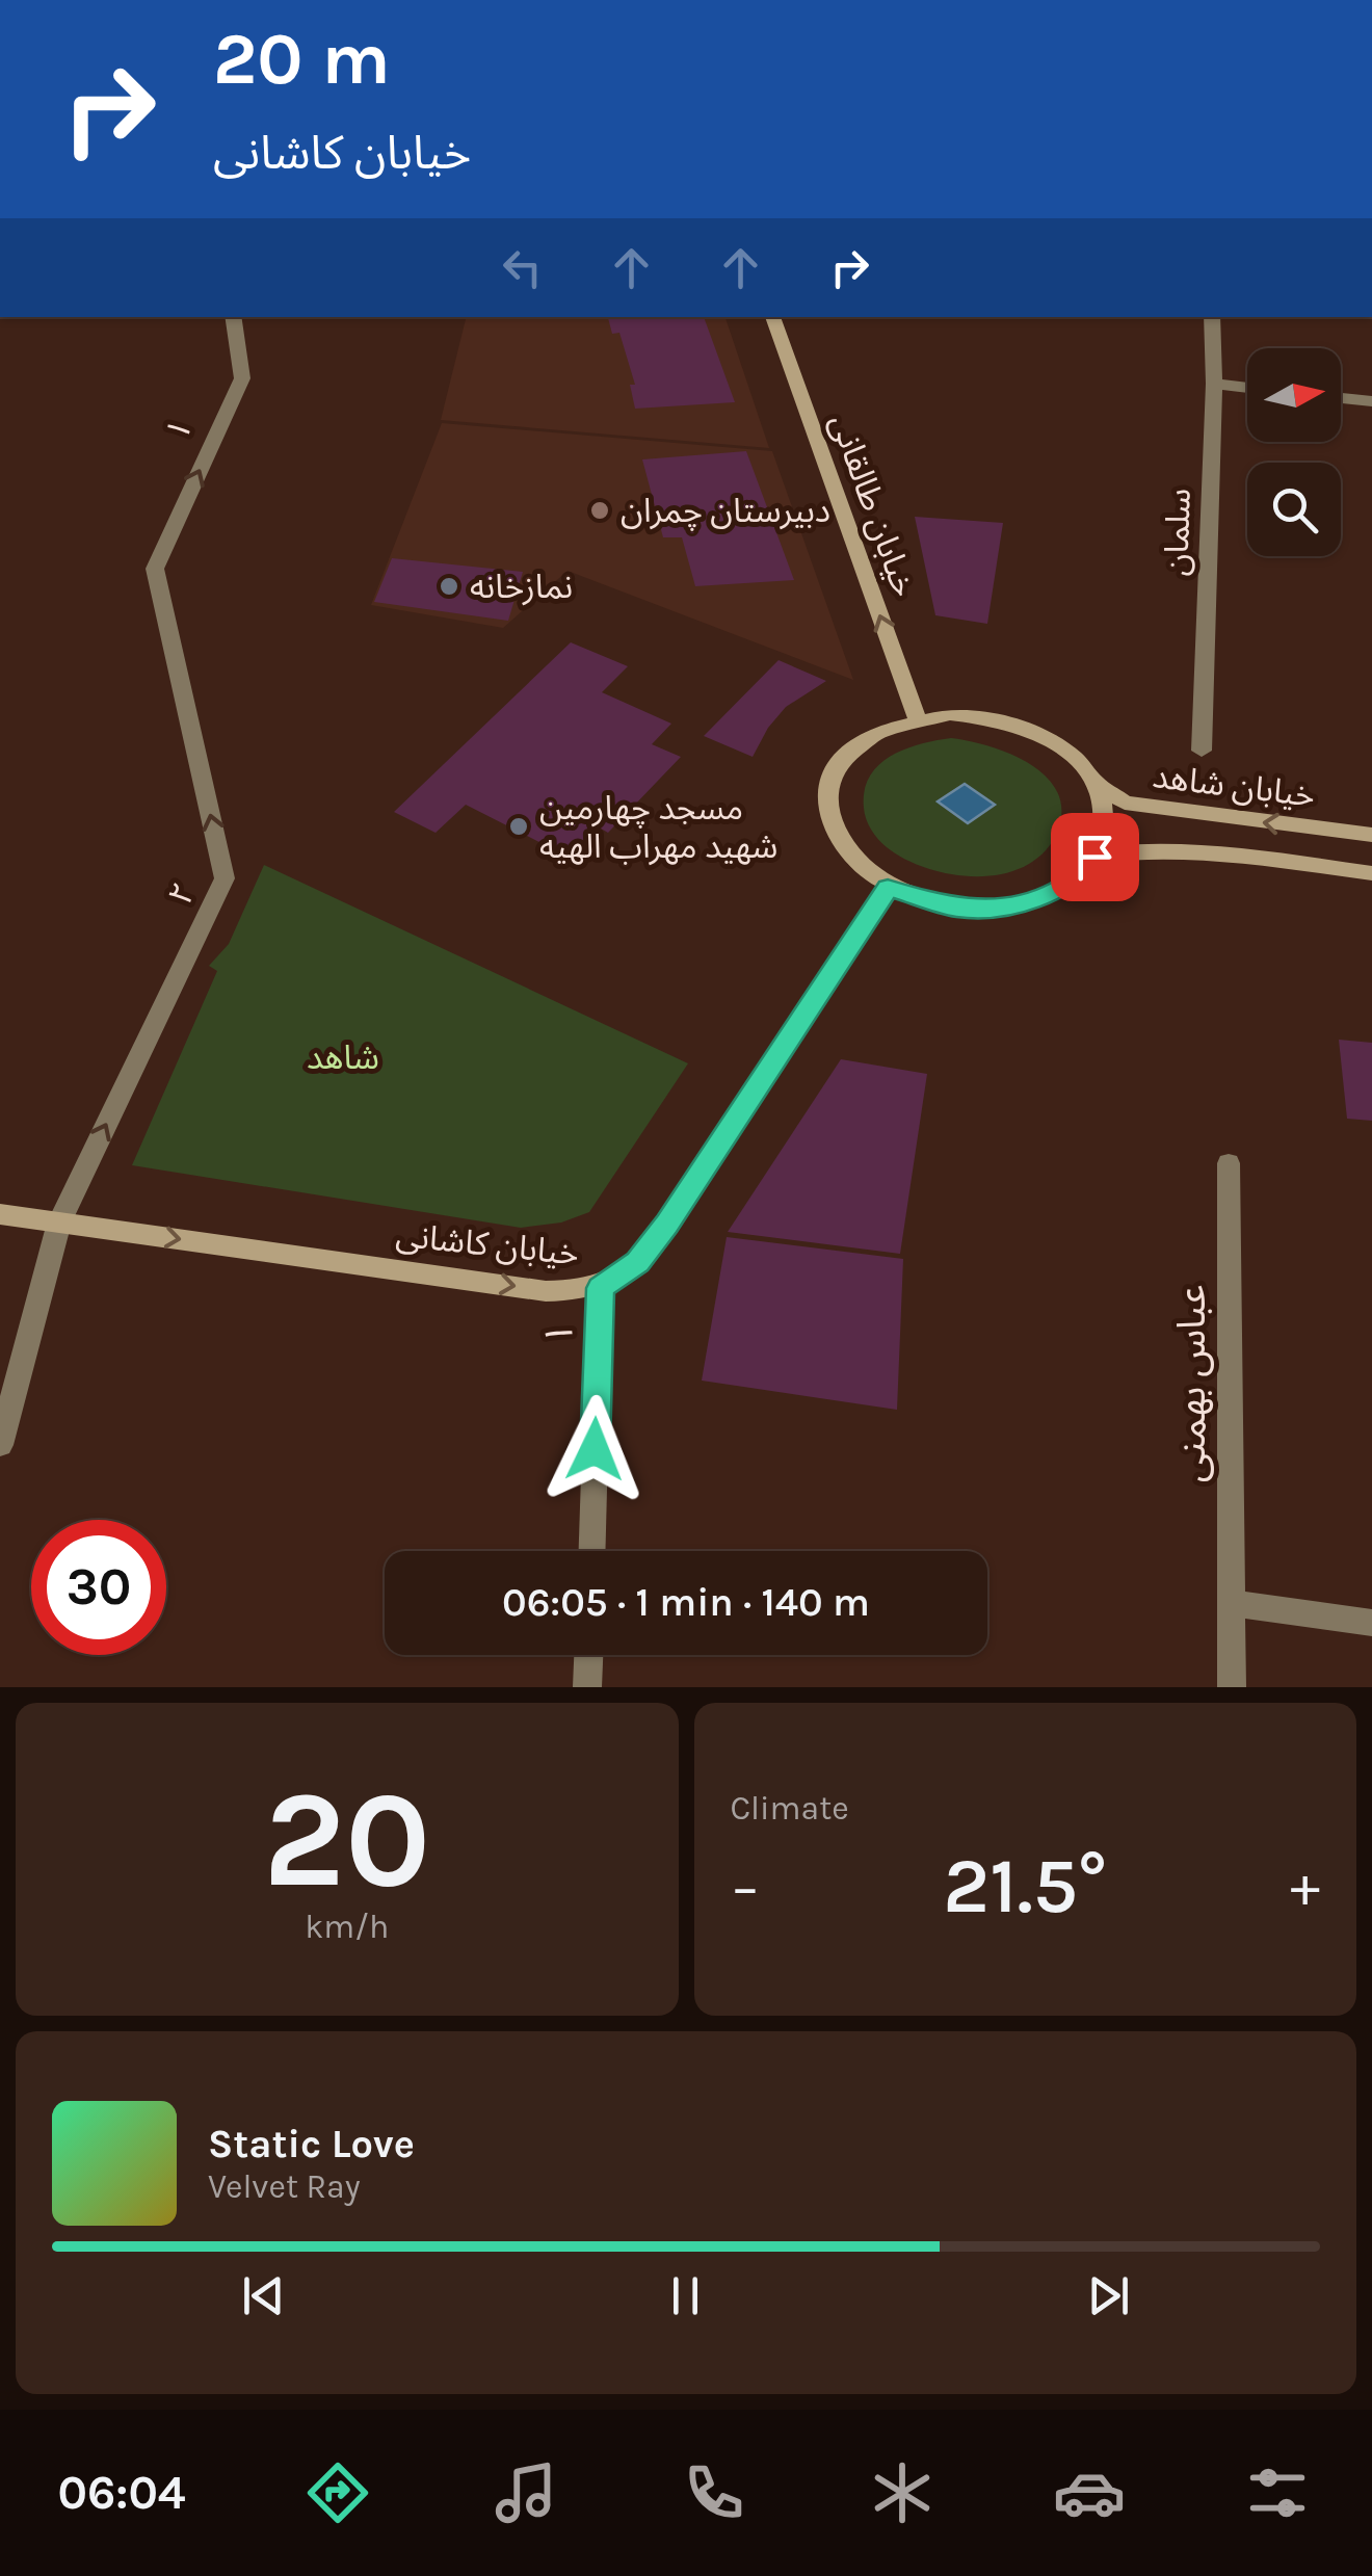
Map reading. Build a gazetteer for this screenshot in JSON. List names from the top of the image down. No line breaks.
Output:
{"streets":{"main road":["خیابان طالقانی","خیابان شاهد","خیابان کاشانی"],"street":["۱","سلمان","۲","عباس بهمنی"]},"crossings":[["۱","۲"],["۱","خیابان کاشانی"],["خیابان طالقانی","خیابان شاهد"],["خیابان طالقانی","خیابان کاشانی"],["خیابان شاهد","خیابان کاشانی"],["۲","خیابان کاشانی"]],"one_way":["۱","خیابان طالقانی","۲","خیابان کاشانی"],"parks":["شاهد"],"places":["دبیرستان چمران","نمازخانه","مسجد چهارمین شهید مهراب الهیه"],"north":"right","page":{"turn":["20 m","خیابان کاشانی"],"limit":"30","trip":"06:05 · 1 min · 140 m","tile":[["20","km/h"],"Climate"],"heat":["−","21.5°","+"],"song":["Static Love","Velvet Ray"],"tabs":"06:04"}}
